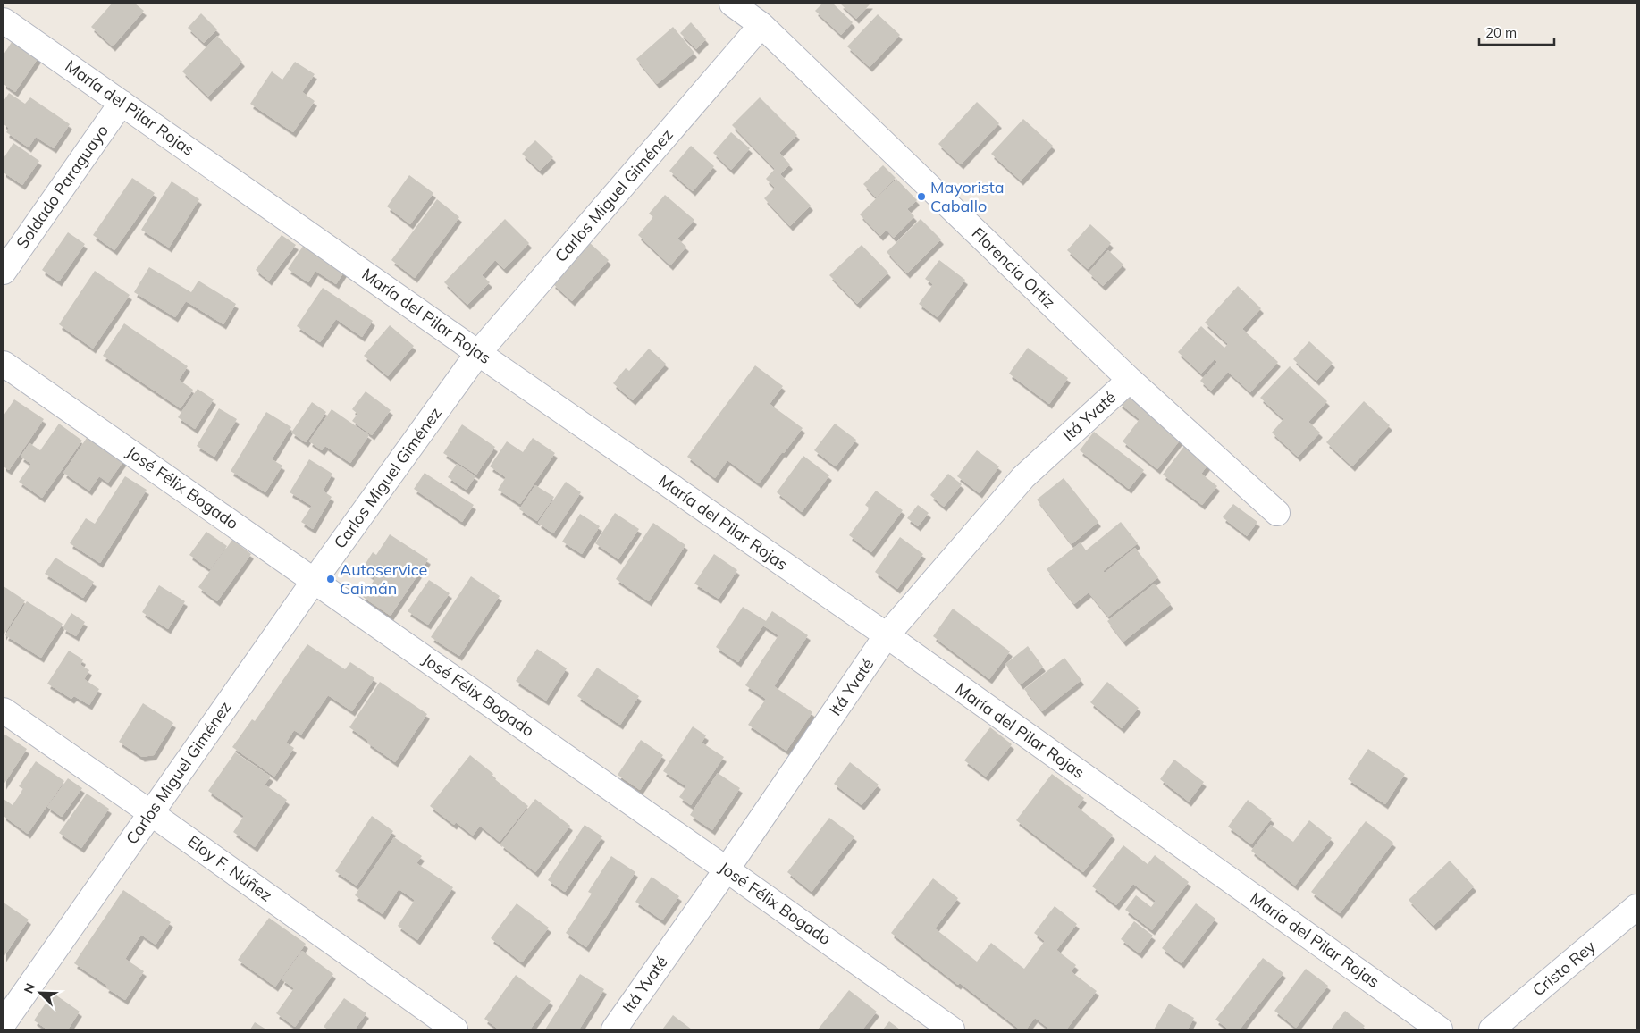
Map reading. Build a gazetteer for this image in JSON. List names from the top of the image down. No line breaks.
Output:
{"streets":{"street":["María del Pilar Rojas","Soldado Paraguayo","Carlos Miguel Giménez","Florencia Ortiz","Itá Yvaté","José Félix Bogado","Eloy F. Núñez","Cristo Rey"]},"crossings":[["María del Pilar Rojas","Soldado Paraguayo"],["María del Pilar Rojas","Carlos Miguel Giménez"],["María del Pilar Rojas","Itá Yvaté"],["Carlos Miguel Giménez","Florencia Ortiz"],["Carlos Miguel Giménez","José Félix Bogado"],["Carlos Miguel Giménez","Eloy F. Núñez"],["Florencia Ortiz","Itá Yvaté"],["Itá Yvaté","José Félix Bogado"]],"places":["Mayorista Caballo","Autoservice Caimán"],"scale_bar":"20 m","north":"top left"}
